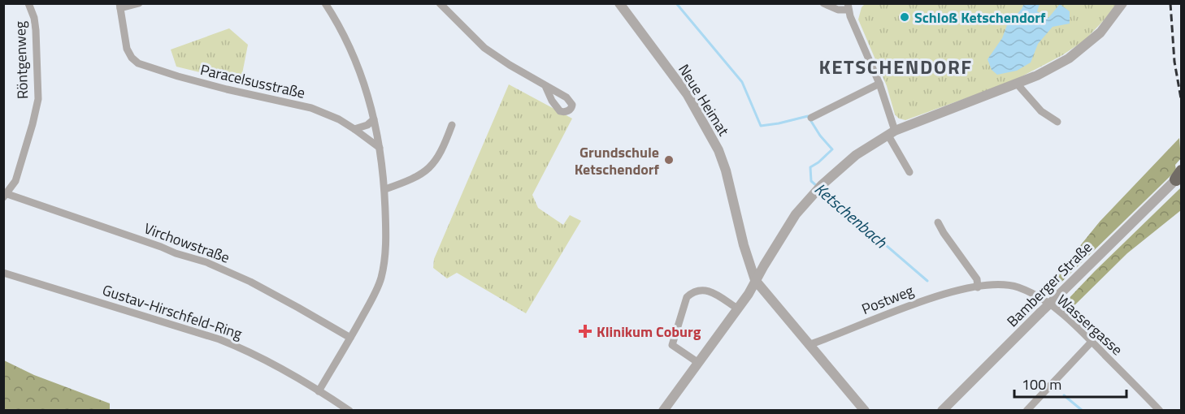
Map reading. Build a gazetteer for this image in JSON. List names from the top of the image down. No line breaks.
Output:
{"streets":{"street":["Röntgenweg","Paracelsusstraße","Neue Heimat","Virchowstraße","Bamberger Straße","Postweg","Gustav-Hirschfeld-Ring","Wassergasse"]},"crossings":[["Röntgenweg","Virchowstraße"],["Postweg","Wassergasse"]],"districts":["KETSCHENDORF"],"water":["Ketschenbach"],"places":{"other":["Schloß Ketschendorf","Grundschule Ketschendorf"],"health":["Klinikum Coburg"]},"scale_bar":"100 m"}
